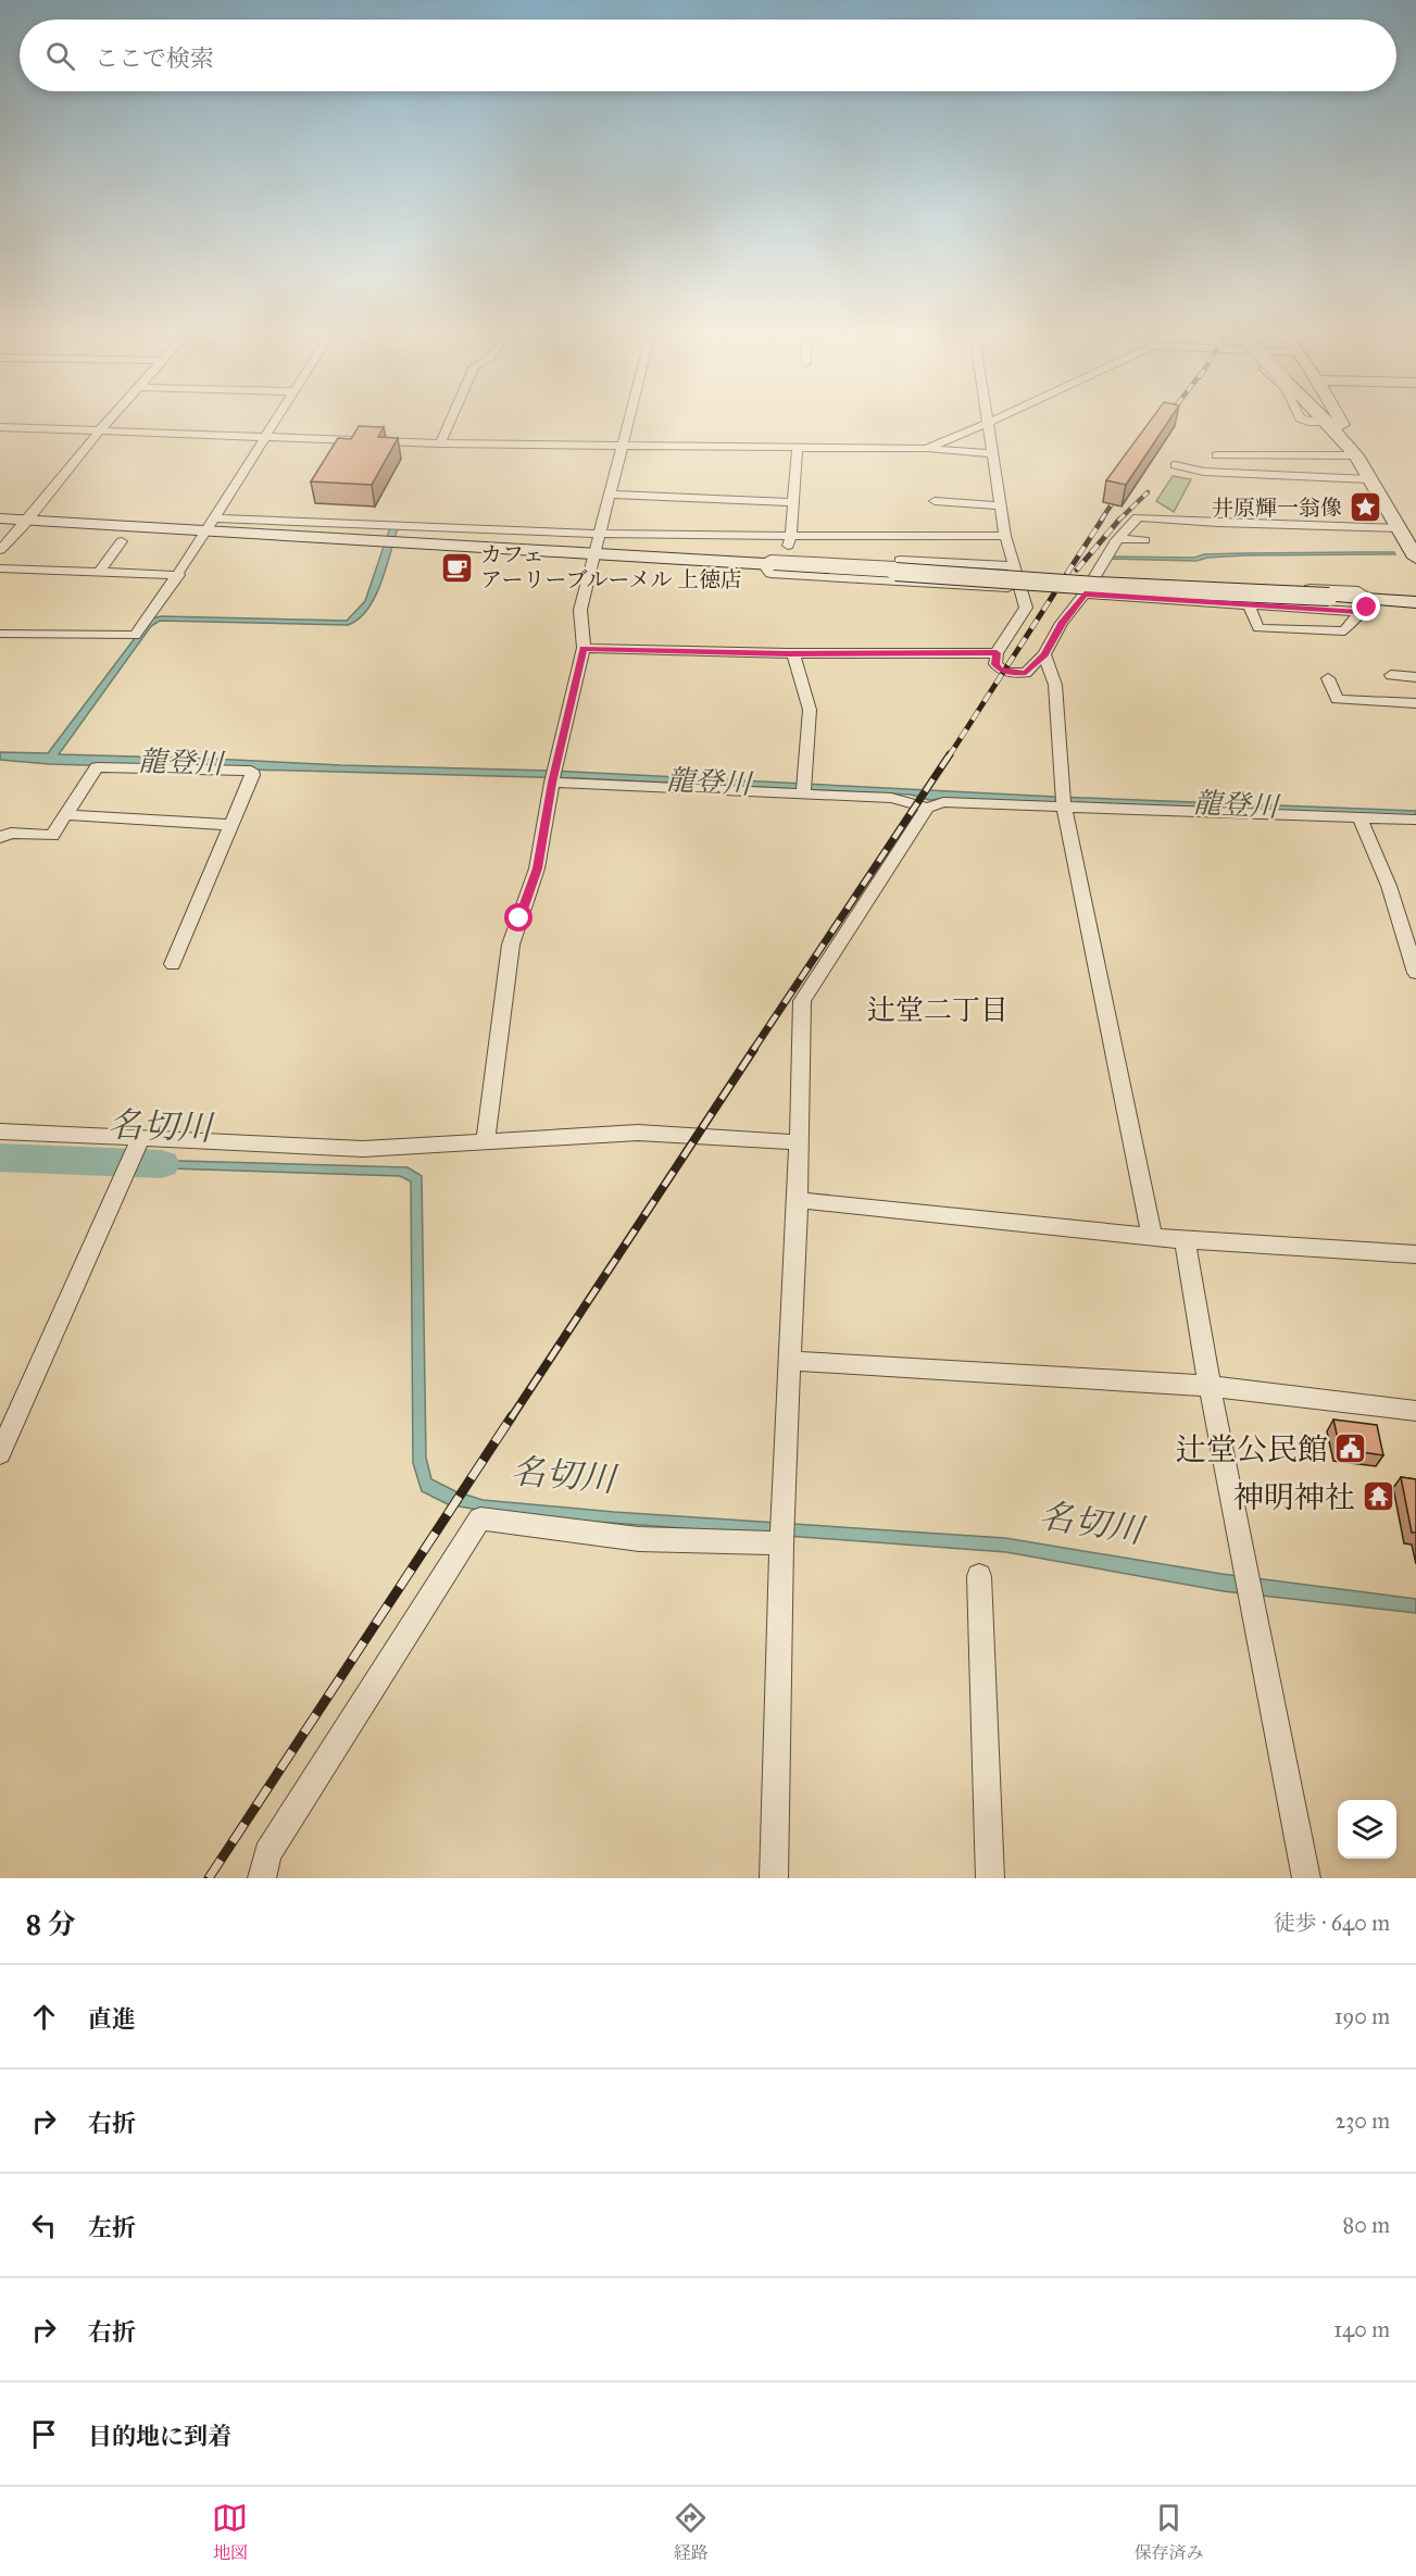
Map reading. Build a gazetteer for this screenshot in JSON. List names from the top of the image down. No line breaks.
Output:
{"districts":["辻堂二丁目"],"water":["龍登川","名切川"],"places":{"place":["井原輝一翁像"],"cafe":["カフェ アーリーブルーメル 上徳店"],"public building":["辻堂公民館"],"temple":["神明神社"]},"page":{"search":"ここで検索","heading":["8 分","徒歩 · 640 m"],"list":[["直進","190 m"],["右折","230 m"],["左折","80 m"],["右折","140 m"],"目的地に到着"],"nav":["地図","経路","保存済み"]}}
